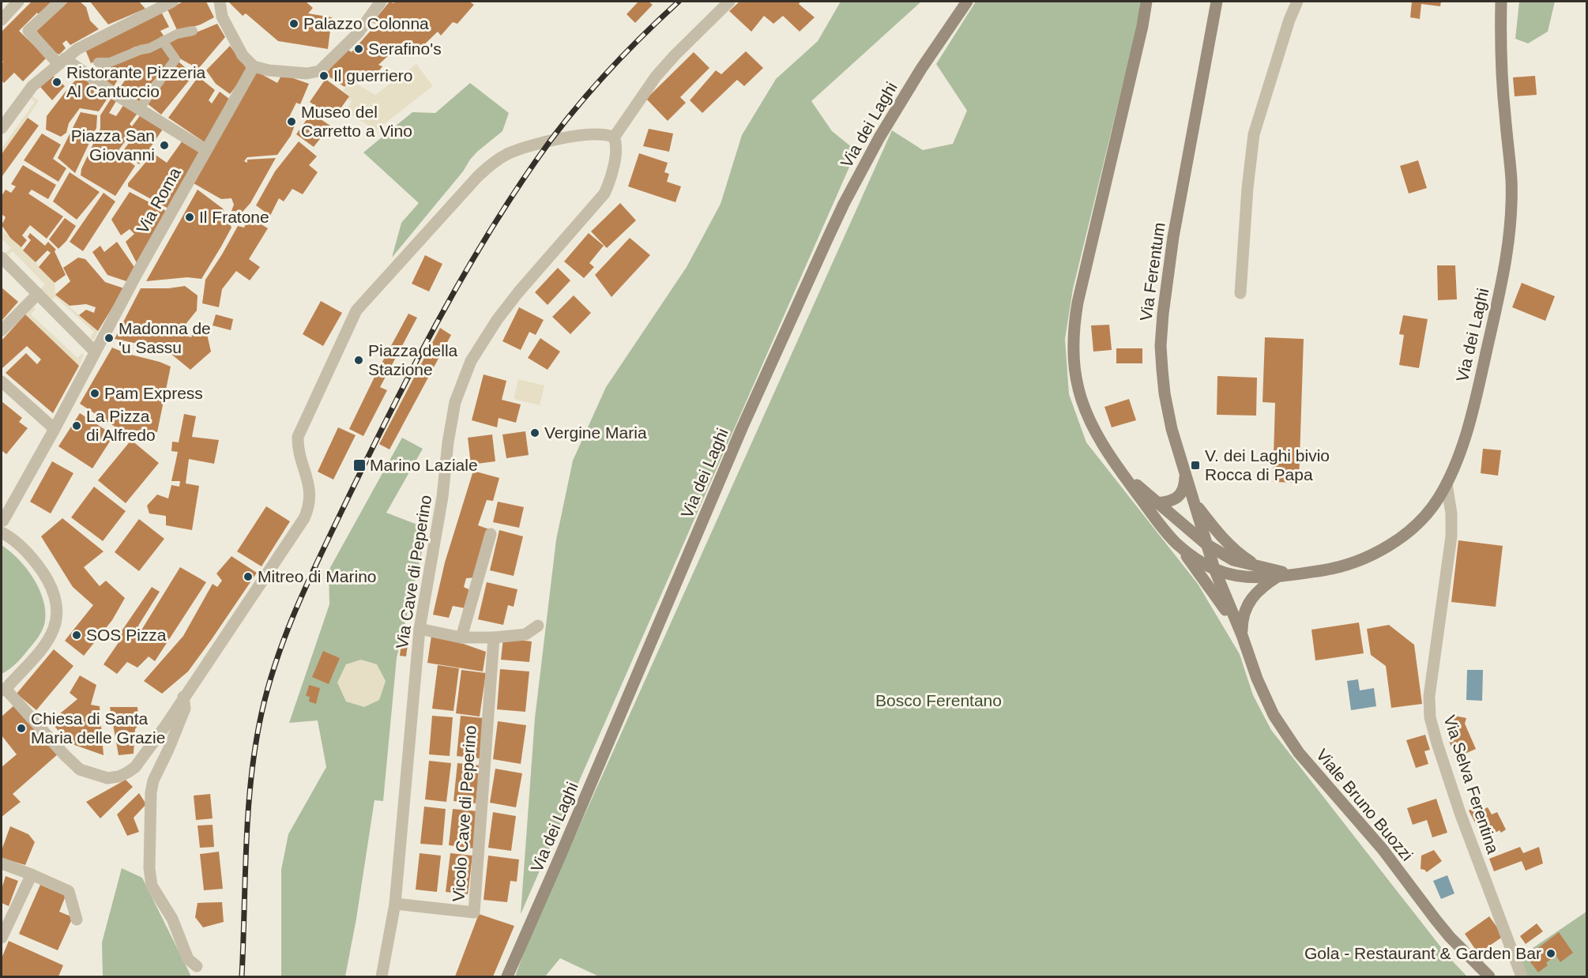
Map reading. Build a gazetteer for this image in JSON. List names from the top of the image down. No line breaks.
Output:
{"streets":{"main road":["Via dei Laghi","Via Ferentum","Viale Bruno Buozzi"],"street":["Via Roma","Via Cave di Peperino","Via Selva Ferentina","Vicolo Cave di Peperino"]},"crossings":[["Via dei Laghi","Via Ferentum"],["Via dei Laghi","Via Selva Ferentina"],["Via Ferentum","Viale Bruno Buozzi"],["Via Cave di Peperino","Vicolo Cave di Peperino"]],"parks":["Bosco Ferentano"],"places":{"other":["Palazzo Colonna","Serafino's","Il guerriero","Ristorante Pizzeria Al Cantuccio","Museo del Carretto a Vino","Piazza San Giovanni","Il Fratone","Madonna de 'u Sassu","Piazza della Stazione","Pam Express","La Pizza di Alfredo","Vergine Maria","Mitreo di Marino","SOS Pizza","Chiesa di Santa Maria delle Grazie","Gola - Restaurant & Garden Bar"],"transit":["Marino Laziale","V. dei Laghi bivio Rocca di Papa"]}}
